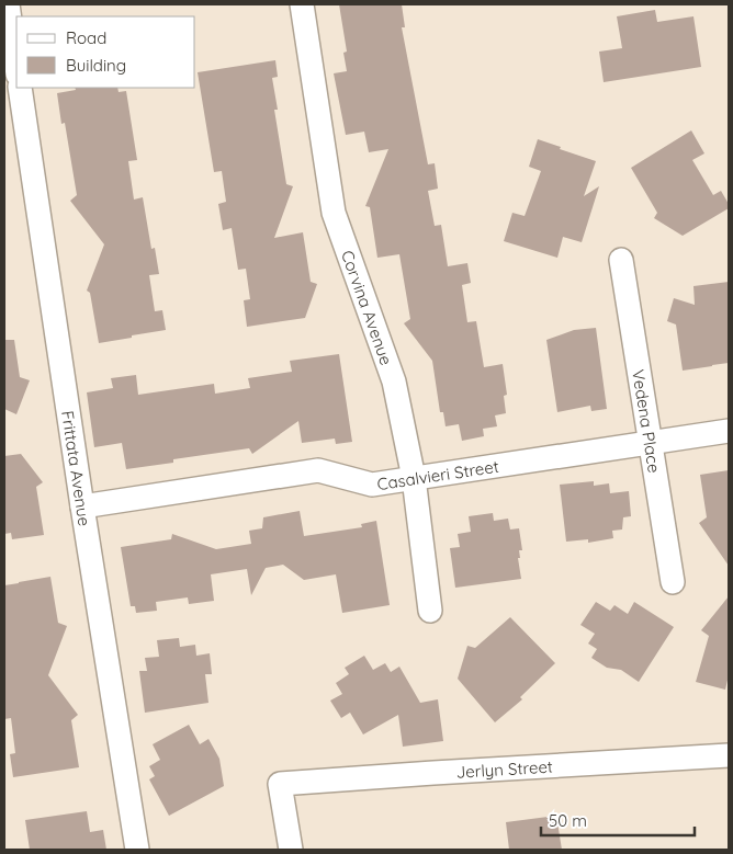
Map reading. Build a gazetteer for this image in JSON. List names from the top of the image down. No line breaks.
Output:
{"streets":{"street":["Corvina Avenue","Vedena Place","Frittata Avenue","Casalvieri Street","Jerlyn Street"]},"crossings":[["Corvina Avenue","Casalvieri Street"],["Vedena Place","Casalvieri Street"],["Frittata Avenue","Casalvieri Street"]],"legend":["Road","Building"],"scale_bar":"50 m"}
